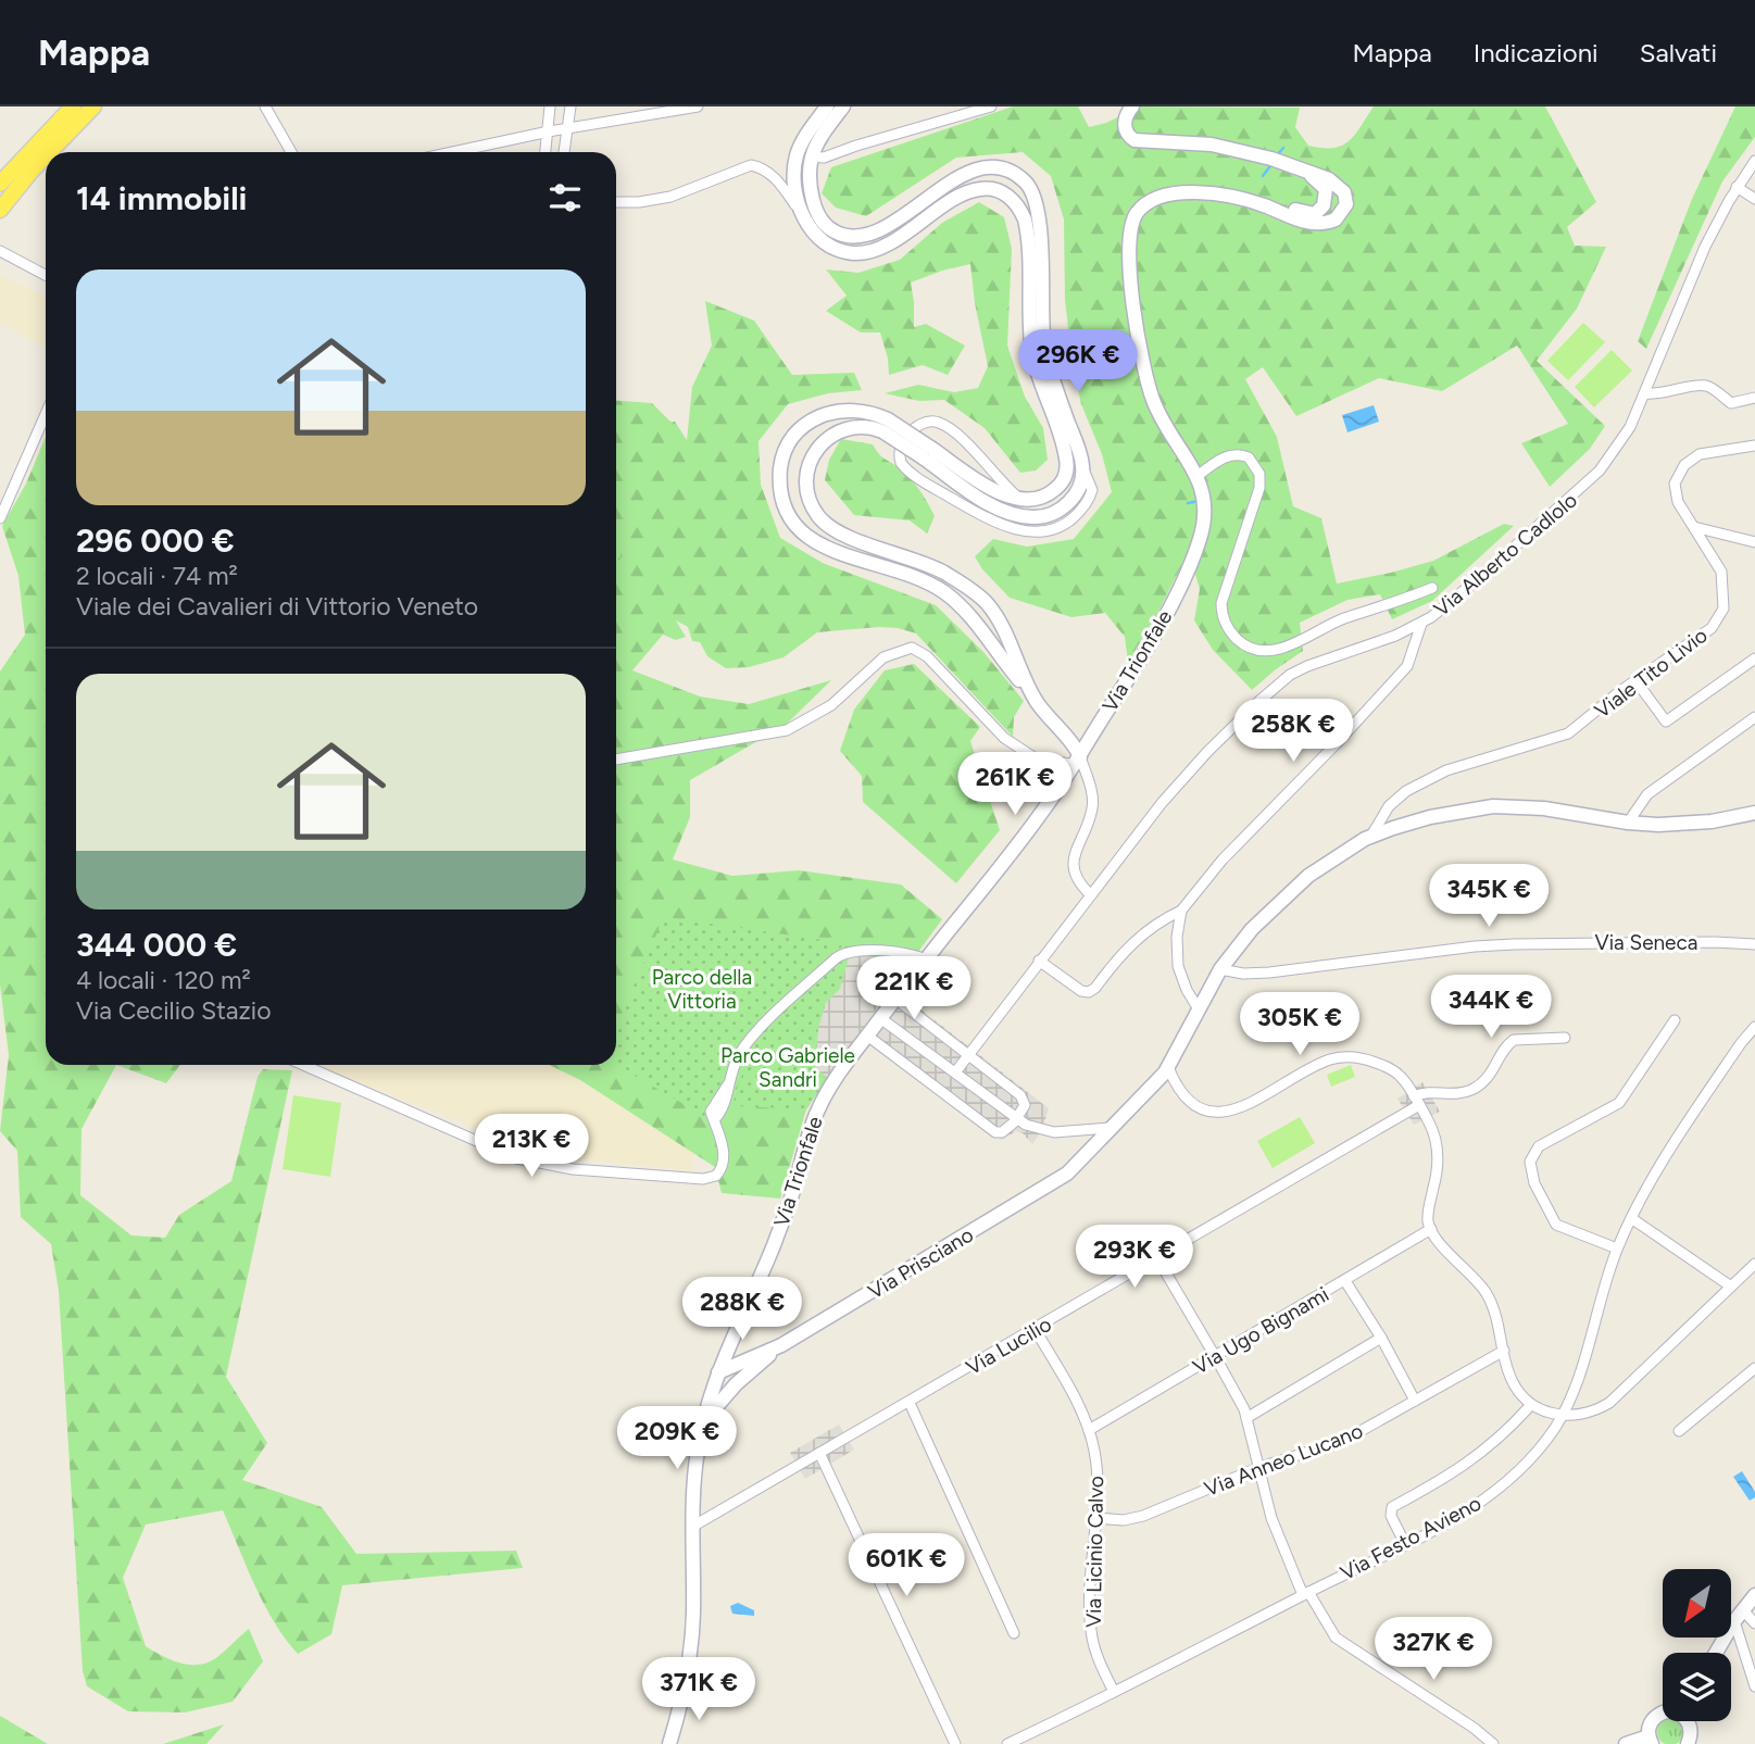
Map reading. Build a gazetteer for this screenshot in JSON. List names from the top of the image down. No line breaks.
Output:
{"streets":{"main road":["Via Trionfale","Via Prisciano"],"street":["Via Alberto Cadlolo","Viale Tito Livio","Via Seneca","Via Ugo Bignami","Via Lucilio","Via Anneo Lucano","Via Festo Avieno","Via Licinio Calvo"]},"crossings":[["Via Trionfale","Via Prisciano"],["Via Trionfale","Via Lucilio"],["Viale Tito Livio","Via Prisciano"],["Via Seneca","Via Prisciano"],["Via Ugo Bignami","Via Licinio Calvo"],["Via Lucilio","Via Licinio Calvo"],["Via Anneo Lucano","Via Licinio Calvo"],["Via Festo Avieno","Via Licinio Calvo"]],"parks":["Parco della Vittoria","Parco Gabriele Sandri"],"north":"bottom left","page":{"header":"Mappa","nav":["Mappa","Indicazioni","Salvati"],"heading":"14 immobili","list":[{"name":"296 000 €","note":"2 locali · 74 m² · Viale dei Cavalieri di Vittorio Veneto"},{"name":"344 000 €","note":"4 locali · 120 m² · Via Cecilio Stazio"}],"price":["296K €","258K €","261K €","345K €","221K €","344K €","305K €","213K €","293K €","288K €","209K €","601K €","327K €","371K €"]}}
